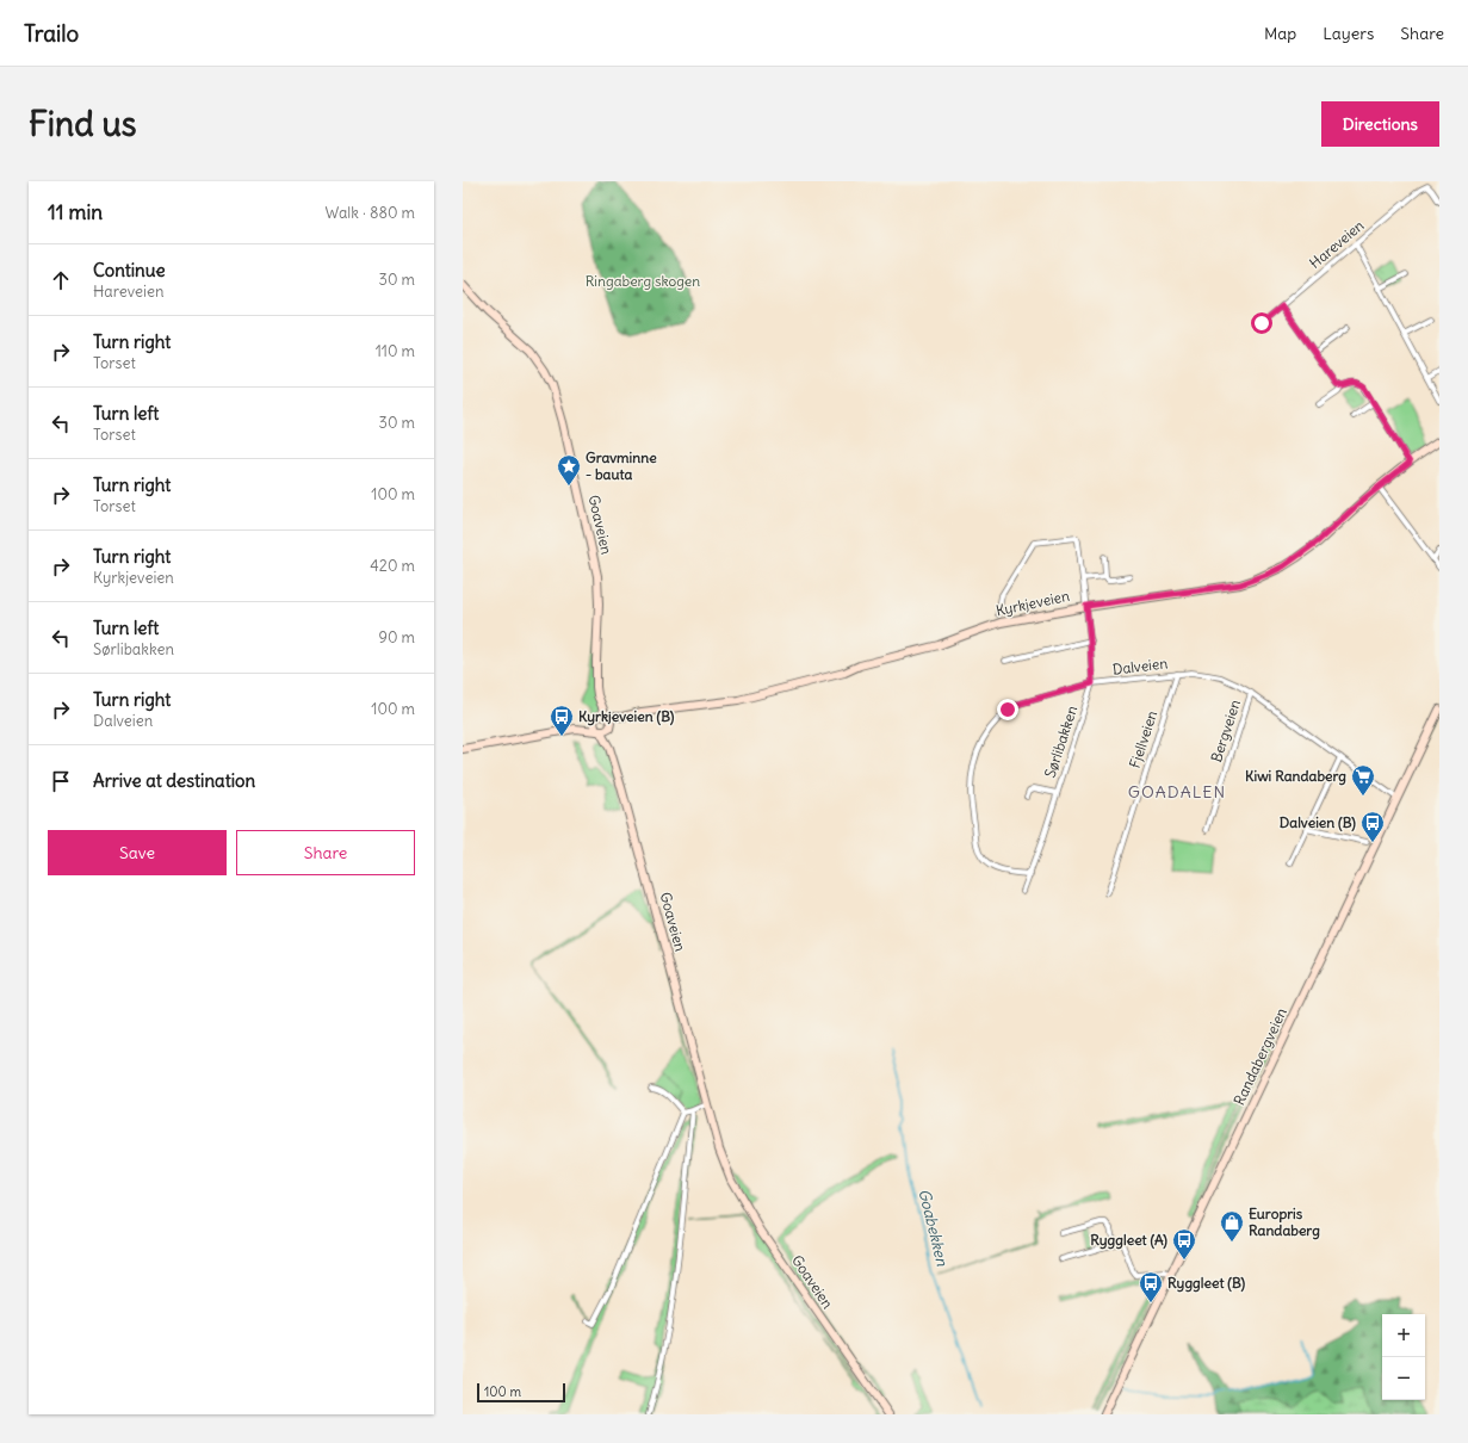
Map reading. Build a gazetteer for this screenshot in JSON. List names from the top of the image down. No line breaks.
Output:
{"streets":{"main road":["Goaveien","Kyrkjeveien","Randabergveien"],"street":["Hareveien","Dalveien","Bergveien","Fjellveien","Sørlibakken"]},"crossings":[["Goaveien","Kyrkjeveien"],["Kyrkjeveien","Sørlibakken"],["Dalveien","Bergveien"],["Dalveien","Fjellveien"],["Dalveien","Sørlibakken"],["Dalveien","Randabergveien"]],"districts":["GOADALEN"],"water":["Goabekken"],"parks":["Ringaberg skogen"],"places":{"place":["Gravminne - bauta"],"bus stop":["Kyrkjeveien (B)","Dalveien (B)","Ryggleet (A)","Ryggleet (B)"],"supermarket":["Kiwi Randaberg"],"shop":["Europris Randaberg"]},"scale_bar":"100 m","page":{"header":"Trailo","nav":["Map","Layers","Share"],"buttons":["Directions",["Save","Share"]],"title":"Find us","heading":["11 min","Walk · 880 m"],"list":[["Continue","Hareveien","30 m"],["Turn right","Torset","110 m"],["Turn left","Torset","30 m"],["Turn right","Torset","100 m"],["Turn right","Kyrkjeveien","420 m"],["Turn left","Sørlibakken","90 m"],["Turn right","Dalveien","100 m"],"Arrive at destination"],"map_buttons":["+","−"],"scale":"100 m"}}
